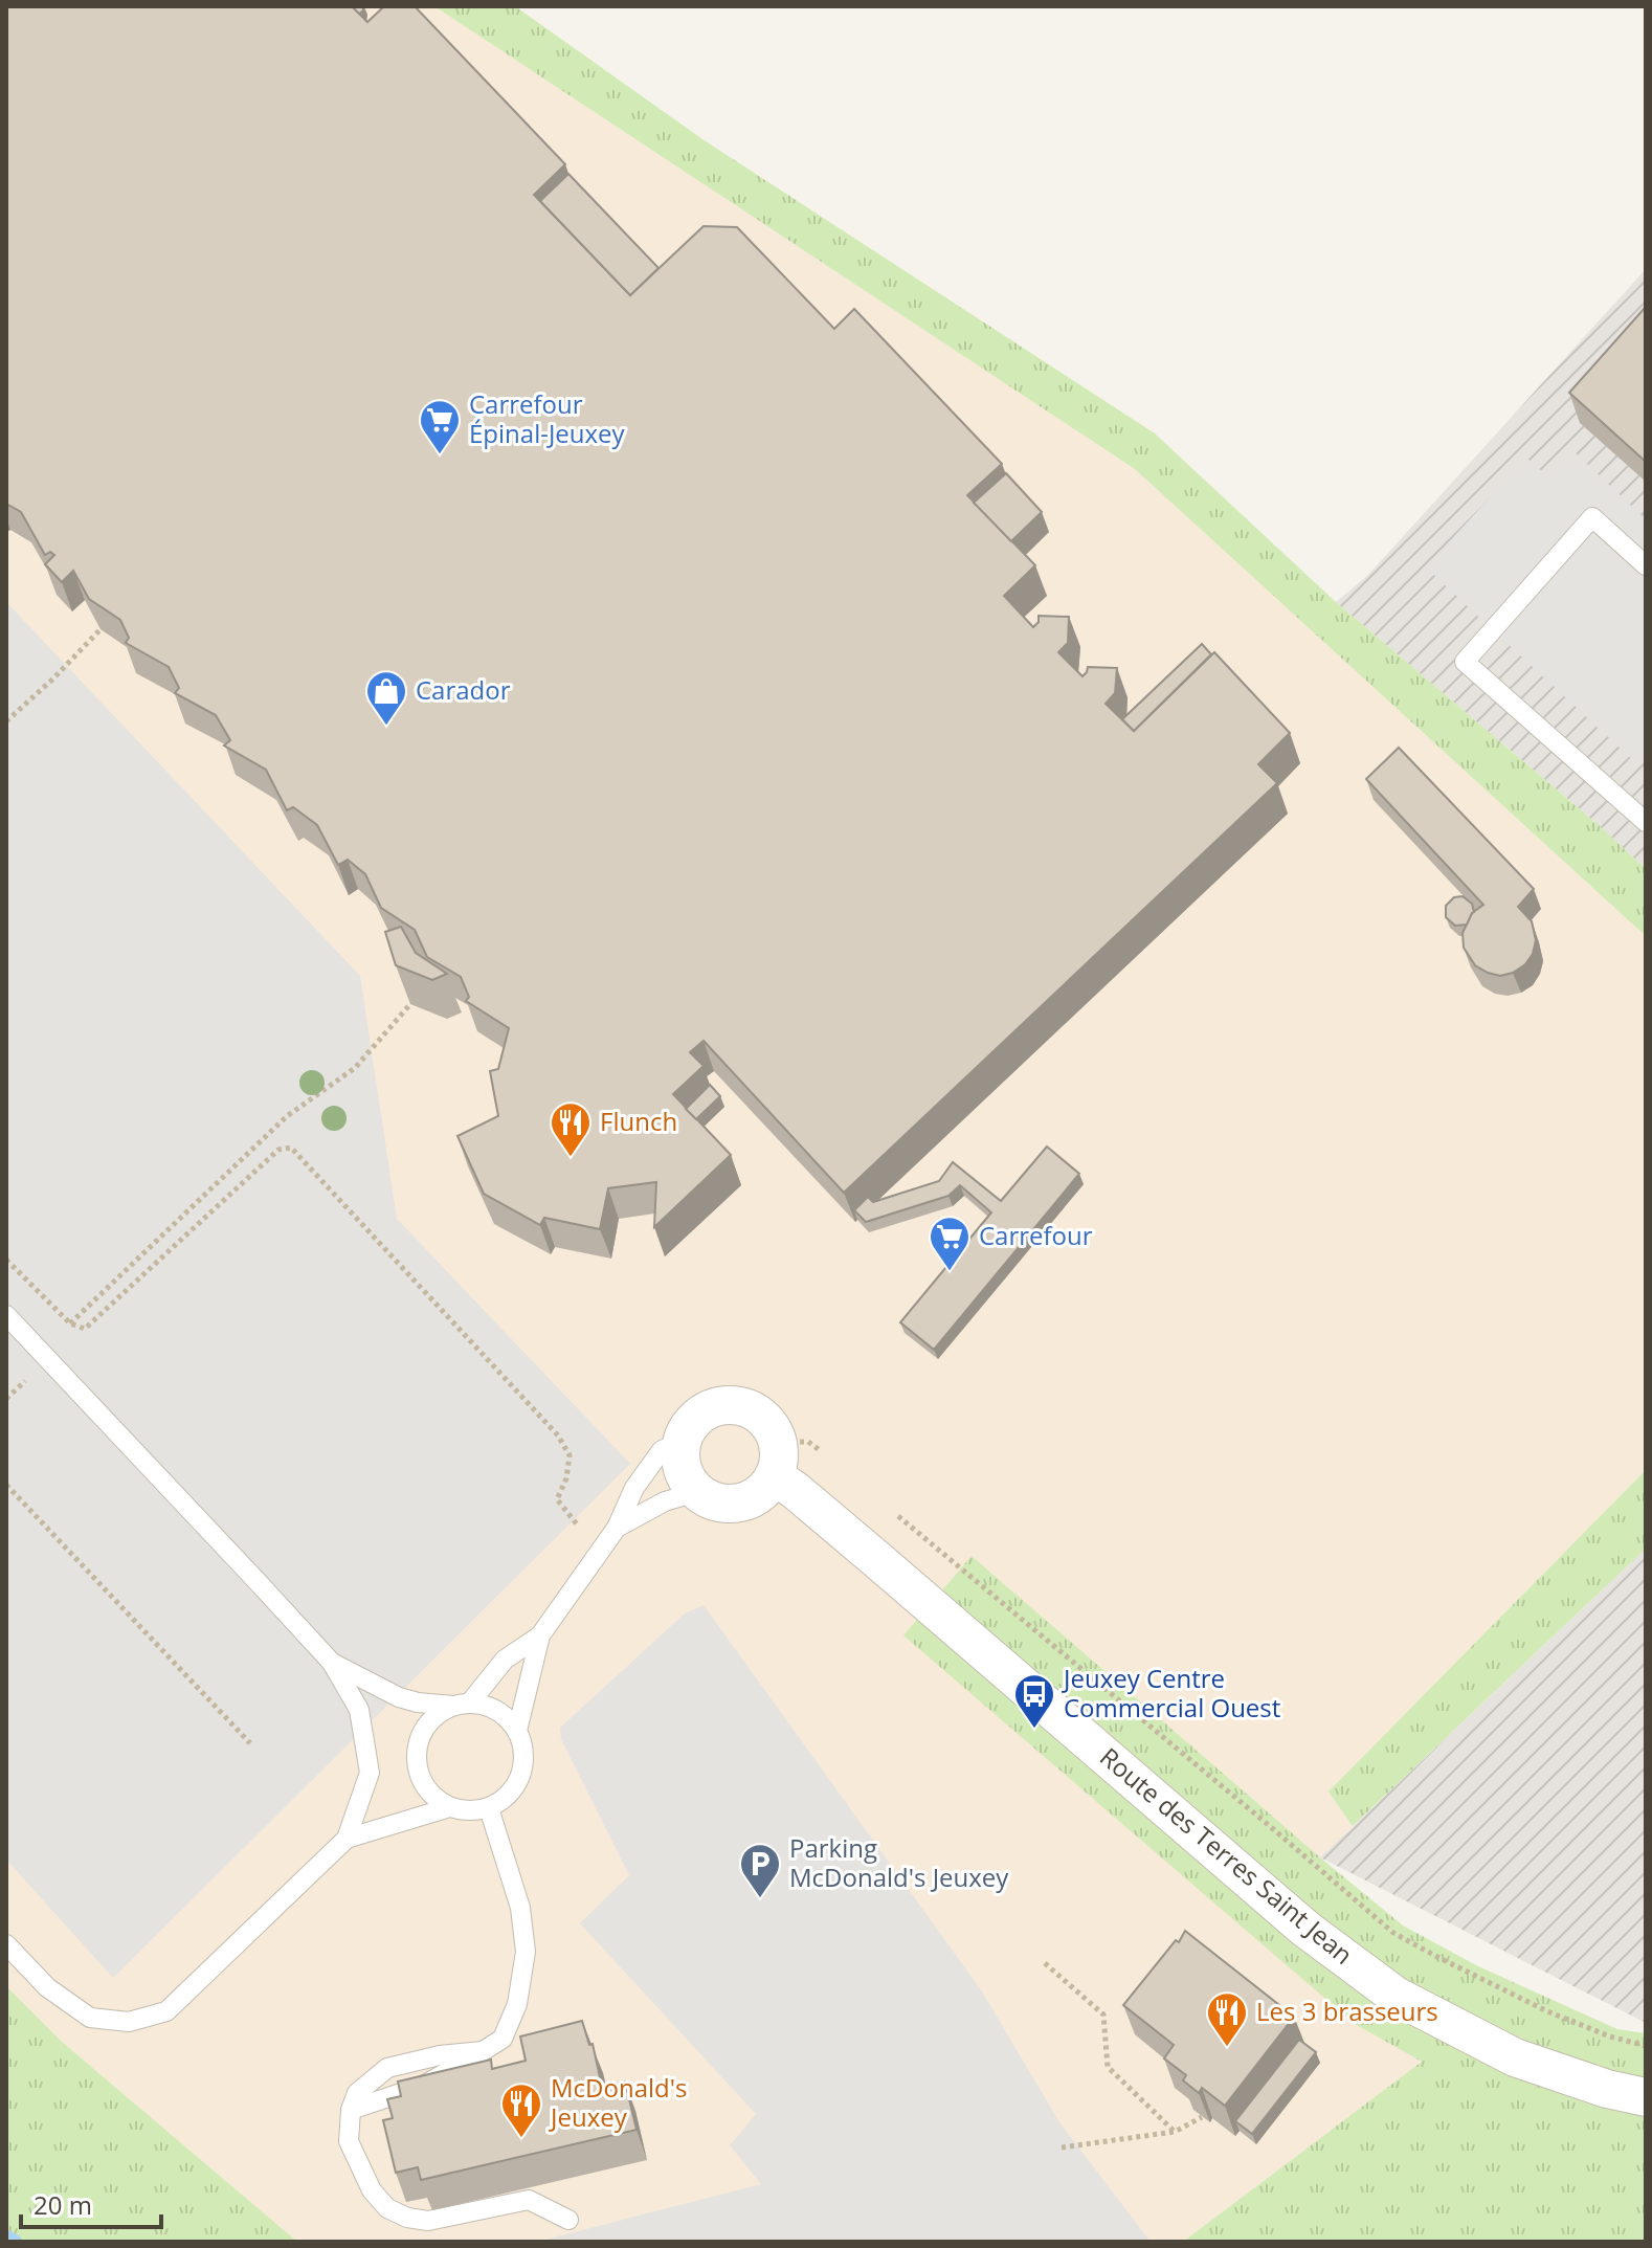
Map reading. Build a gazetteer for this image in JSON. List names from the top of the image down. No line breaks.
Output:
{"streets":{"street":["Route des Terres Saint Jean"]},"places":{"supermarket":["Carrefour Épinal-Jeuxey","Carrefour"],"shop":["Carador"],"restaurant":["Flunch","Les 3 brasseurs","McDonald's Jeuxey"],"bus stop":["Jeuxey Centre Commercial Ouest"],"parking":["Parking McDonald's Jeuxey"]},"scale_bar":"20 m"}
